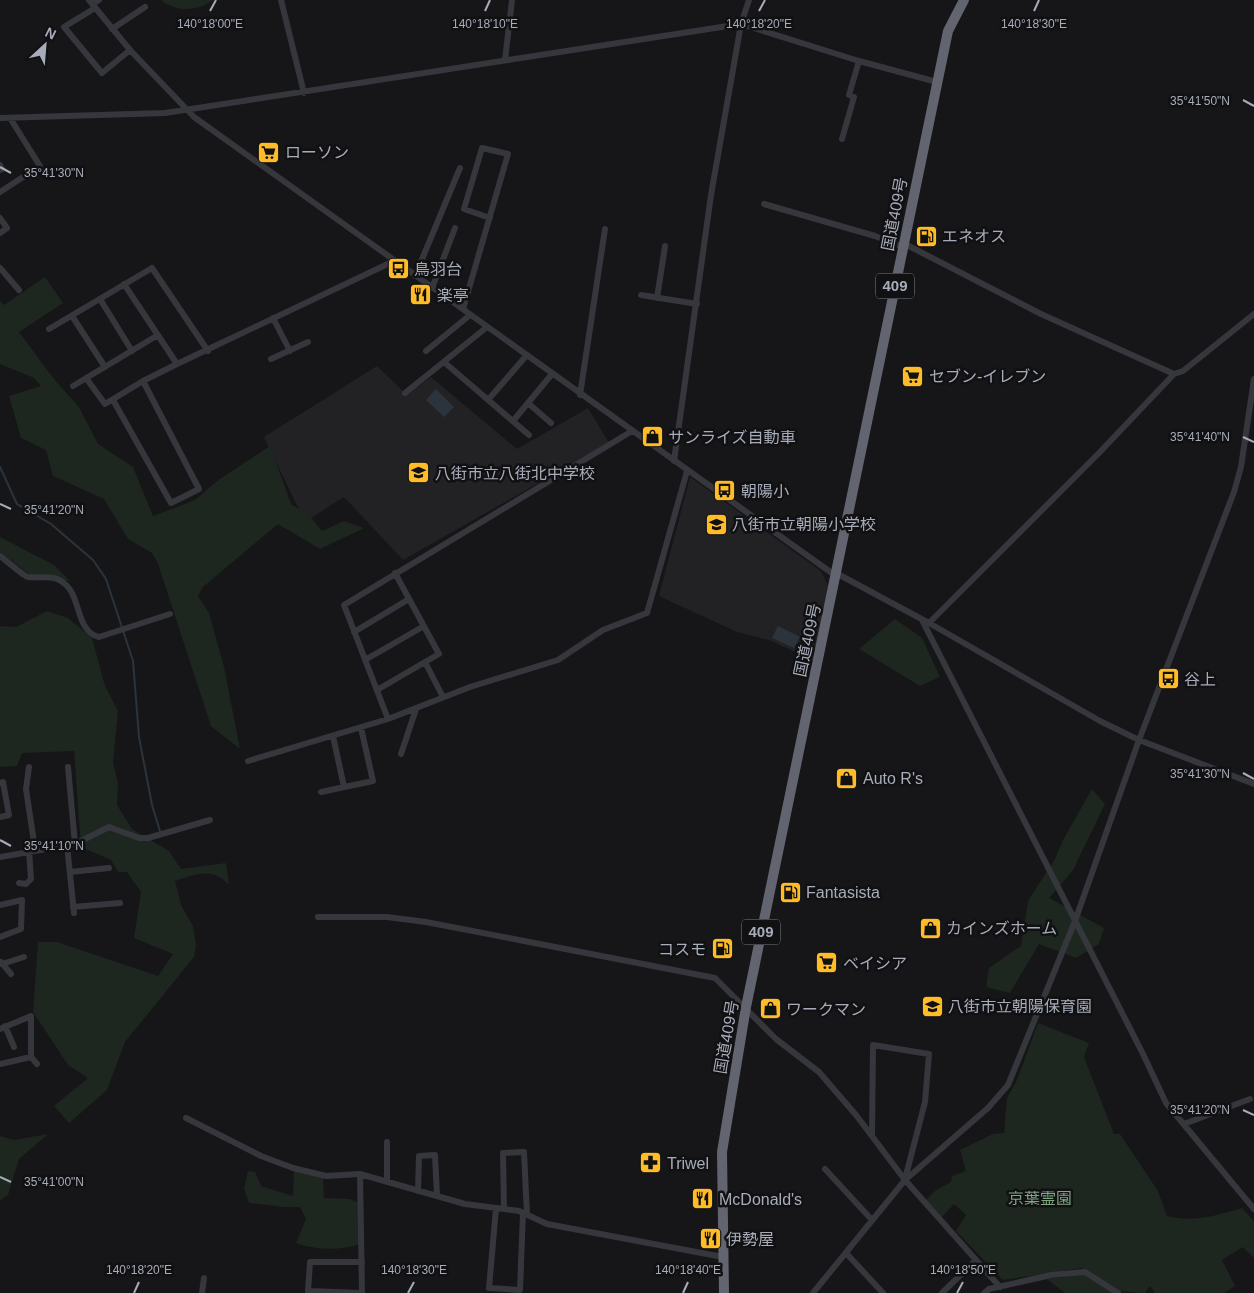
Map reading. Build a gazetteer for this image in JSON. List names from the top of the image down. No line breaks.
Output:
{"streets":{"highway":["国道409号","409"]},"parks":["京葉霊園"],"places":{"supermarket":["ローソン","セブン-イレブン","ベイシア"],"fuel station":["エネオス","Fantasista","コスモ"],"bus stop":["鳥羽台","朝陽小","谷上"],"restaurant":["楽亭","McDonald's","伊勢屋"],"shop":["サンライズ自動車","Auto R's","カインズホーム","ワークマン"],"school or university":["八街市立八街北中学校","八街市立朝陽小学校","八街市立朝陽保育園"],"pharmacy":["Triwel"]},"north":"top right","coordinates":["140°18'00\"E","140°18'10\"E","140°18'20\"E","140°18'30\"E","35°41'50\"N","35°41'30\"N","35°41'40\"N","35°41'20\"N","35°41'10\"N","35°41'00\"N","140°18'40\"E","140°18'50\"E"]}
